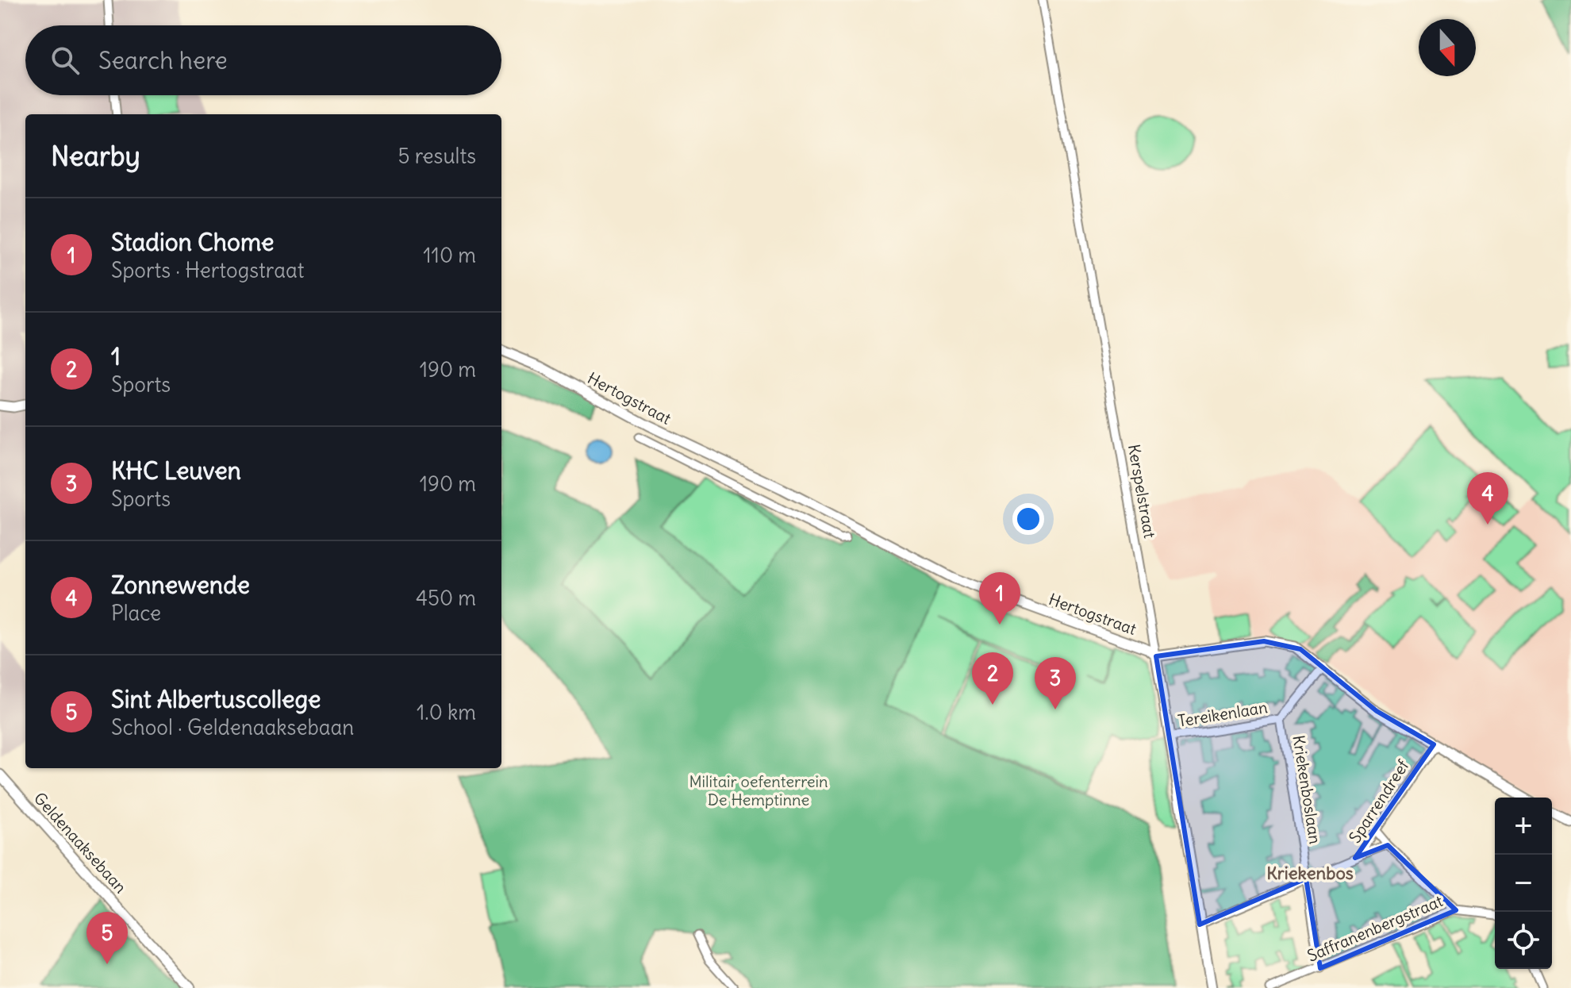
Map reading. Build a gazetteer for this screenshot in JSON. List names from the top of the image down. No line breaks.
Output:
{"streets":{"street":["Hertogstraat","Kerspelstraat","Tereikenlaan","Kriekenboslaan","Sparrendreef","Geldenaaksebaan","Saffranenbergstraat"]},"crossings":[["Hertogstraat","Kerspelstraat"],["Kerspelstraat","Tereikenlaan"],["Kerspelstraat","Sparrendreef"],["Tereikenlaan","Kriekenboslaan"],["Kriekenboslaan","Sparrendreef"],["Kriekenboslaan","Saffranenbergstraat"]],"districts":["Kriekenbos"],"parks":["Militair oefenterrein De Hemptinne"],"north":"bottom","page":{"search":"Search here","heading":["Nearby","5 results"],"list":[{"mark":"1","name":"Stadion Chome","note":"Sports · Hertogstraat","value":"110 m"},{"mark":"2","name":"1","note":"Sports","value":"190 m"},{"mark":"3","name":"KHC Leuven","note":"Sports","value":"190 m"},{"mark":"4","name":"Zonnewende","note":"Place","value":"450 m"},{"mark":"5","name":"Sint Albertuscollege","note":"School · Geldenaaksebaan","value":"1.0 km"}],"pins":["4","1","2","3","5"],"map_buttons":["+","−"]}}
